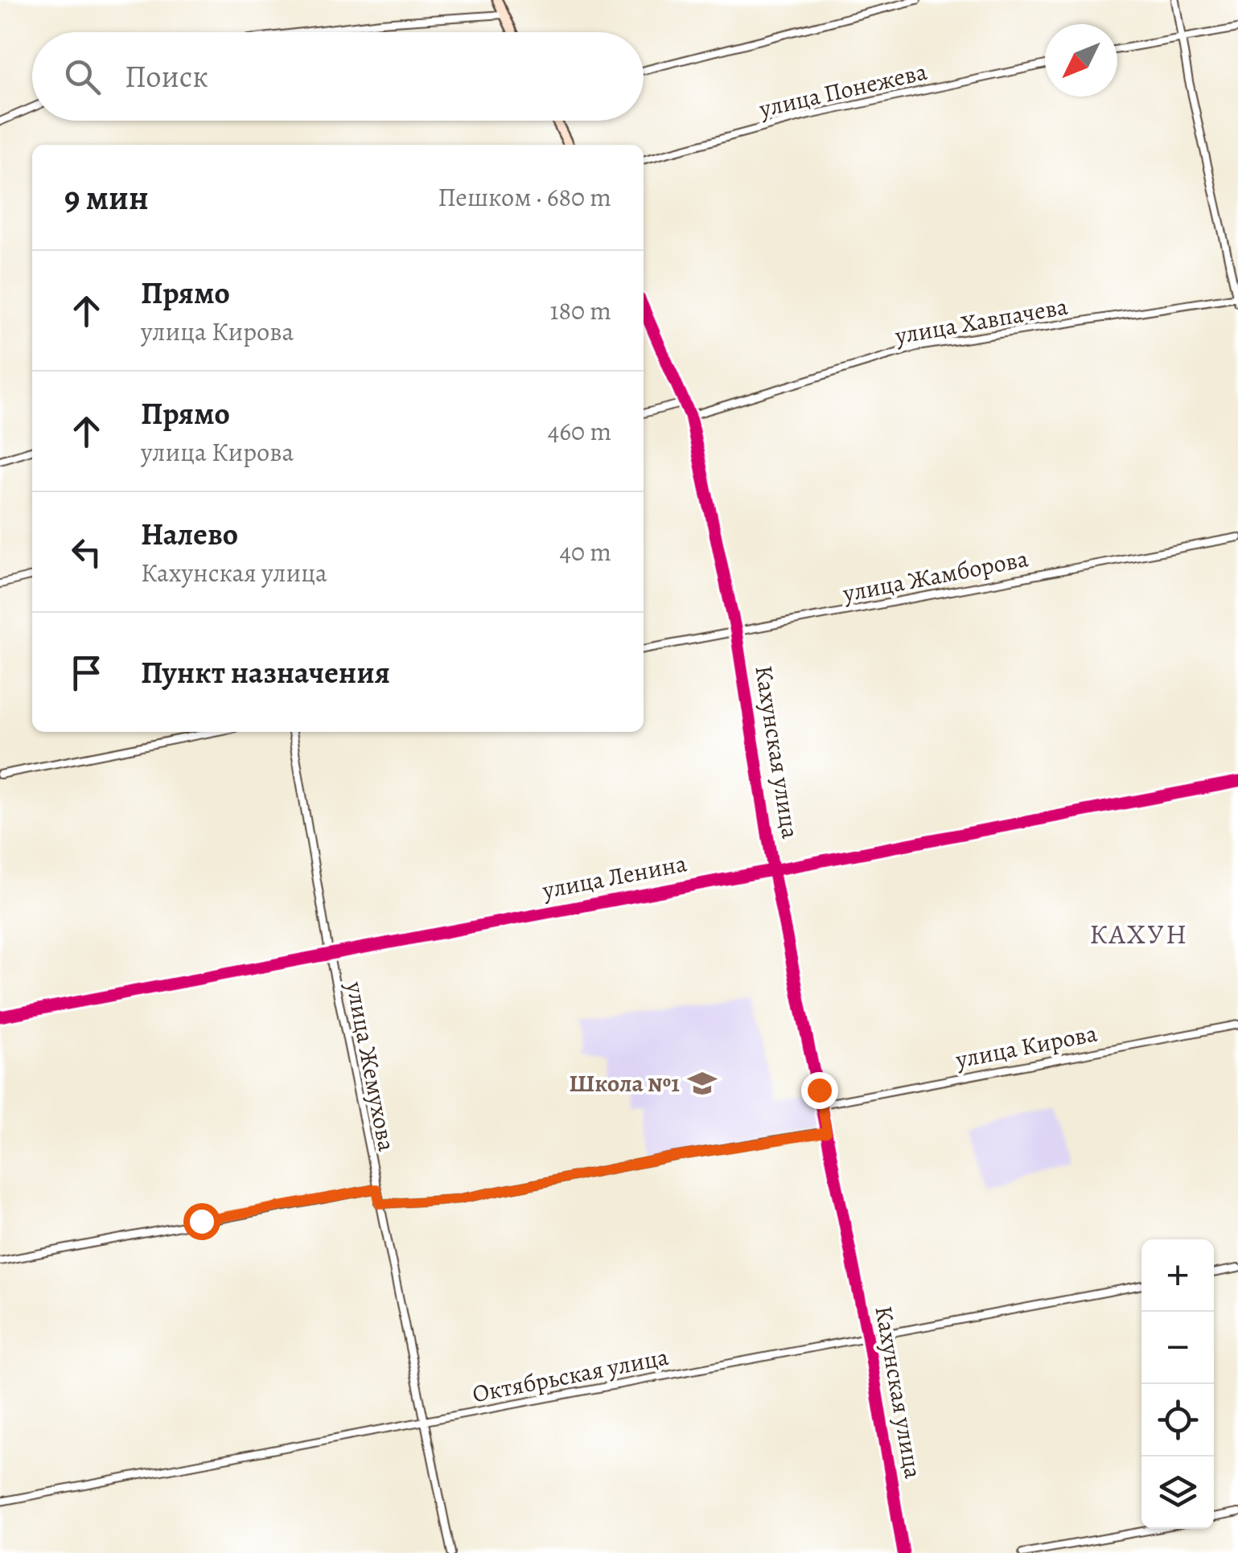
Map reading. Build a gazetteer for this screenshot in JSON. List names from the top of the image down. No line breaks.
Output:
{"streets":{"street":["улица Понежева","улица Хавпачева","улица Жамборова","Кахунская улица","улица Ленина","улица Кирова","улица Жемухова","Октябрьская улица"]},"crossings":[["улица Хавпачева","Кахунская улица"],["улица Жамборова","Кахунская улица"],["Кахунская улица","улица Ленина"],["Кахунская улица","улица Кирова"],["Кахунская улица","Октябрьская улица"],["улица Ленина","улица Жемухова"],["улица Жемухова","Октябрьская улица"]],"districts":["КАХУН"],"places":{"school or university":["Школа №1"]},"north":"bottom left","page":{"search":"Поиск","heading":["9 мин","Пешком · 680 m"],"list":[["Прямо","улица Кирова","180 m"],["Прямо","улица Кирова","460 m"],["Налево","Кахунская улица","40 m"],"Пункт назначения"],"map_buttons":["+","−"]}}
